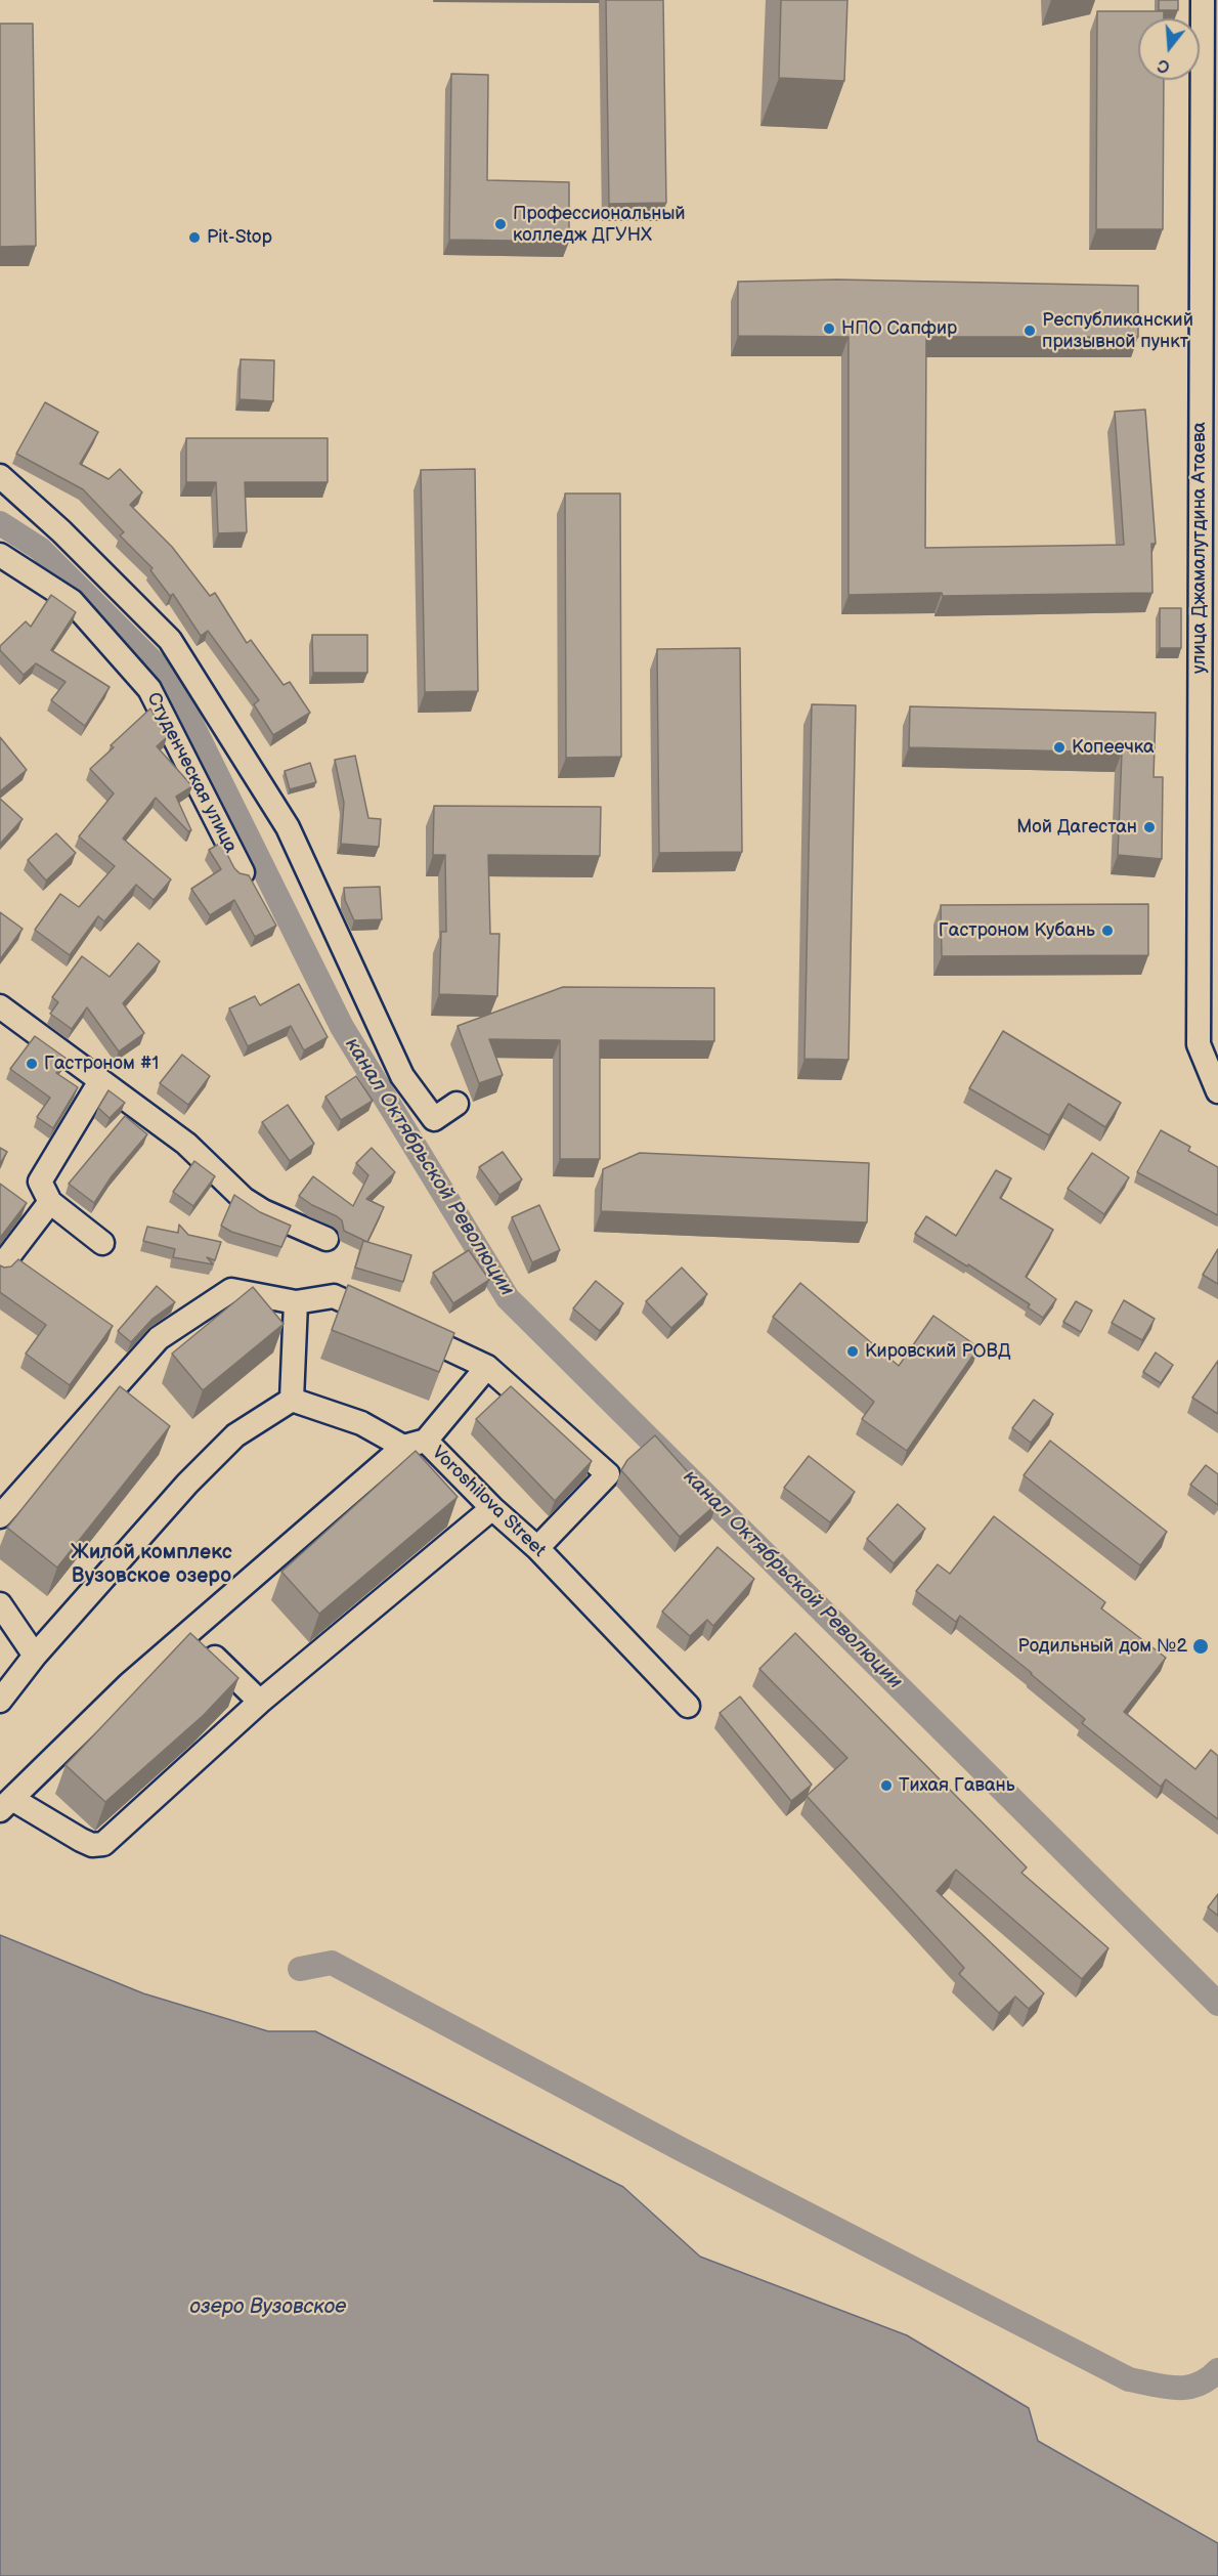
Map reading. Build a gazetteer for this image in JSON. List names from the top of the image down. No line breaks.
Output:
{"streets":{"street":["улица Джамалутдина Атаева","Студенческая улица","Voroshilova Street"]},"districts":["Жилой комплекс Вузовское озеро"],"water":["канал Октябрьской Революции","озеро Вузовское"],"places":["Профессиональный колледж ДГУНХ","Pit-Stop","НПО Сапфир","Республиканский призывной пункт","Копеечка","Мой Дагестан","Гастроном Кубань","Гастроном #1","Кировский РОВД","Родильный дом №2","Тихая Гавань"],"north":"bottom"}
